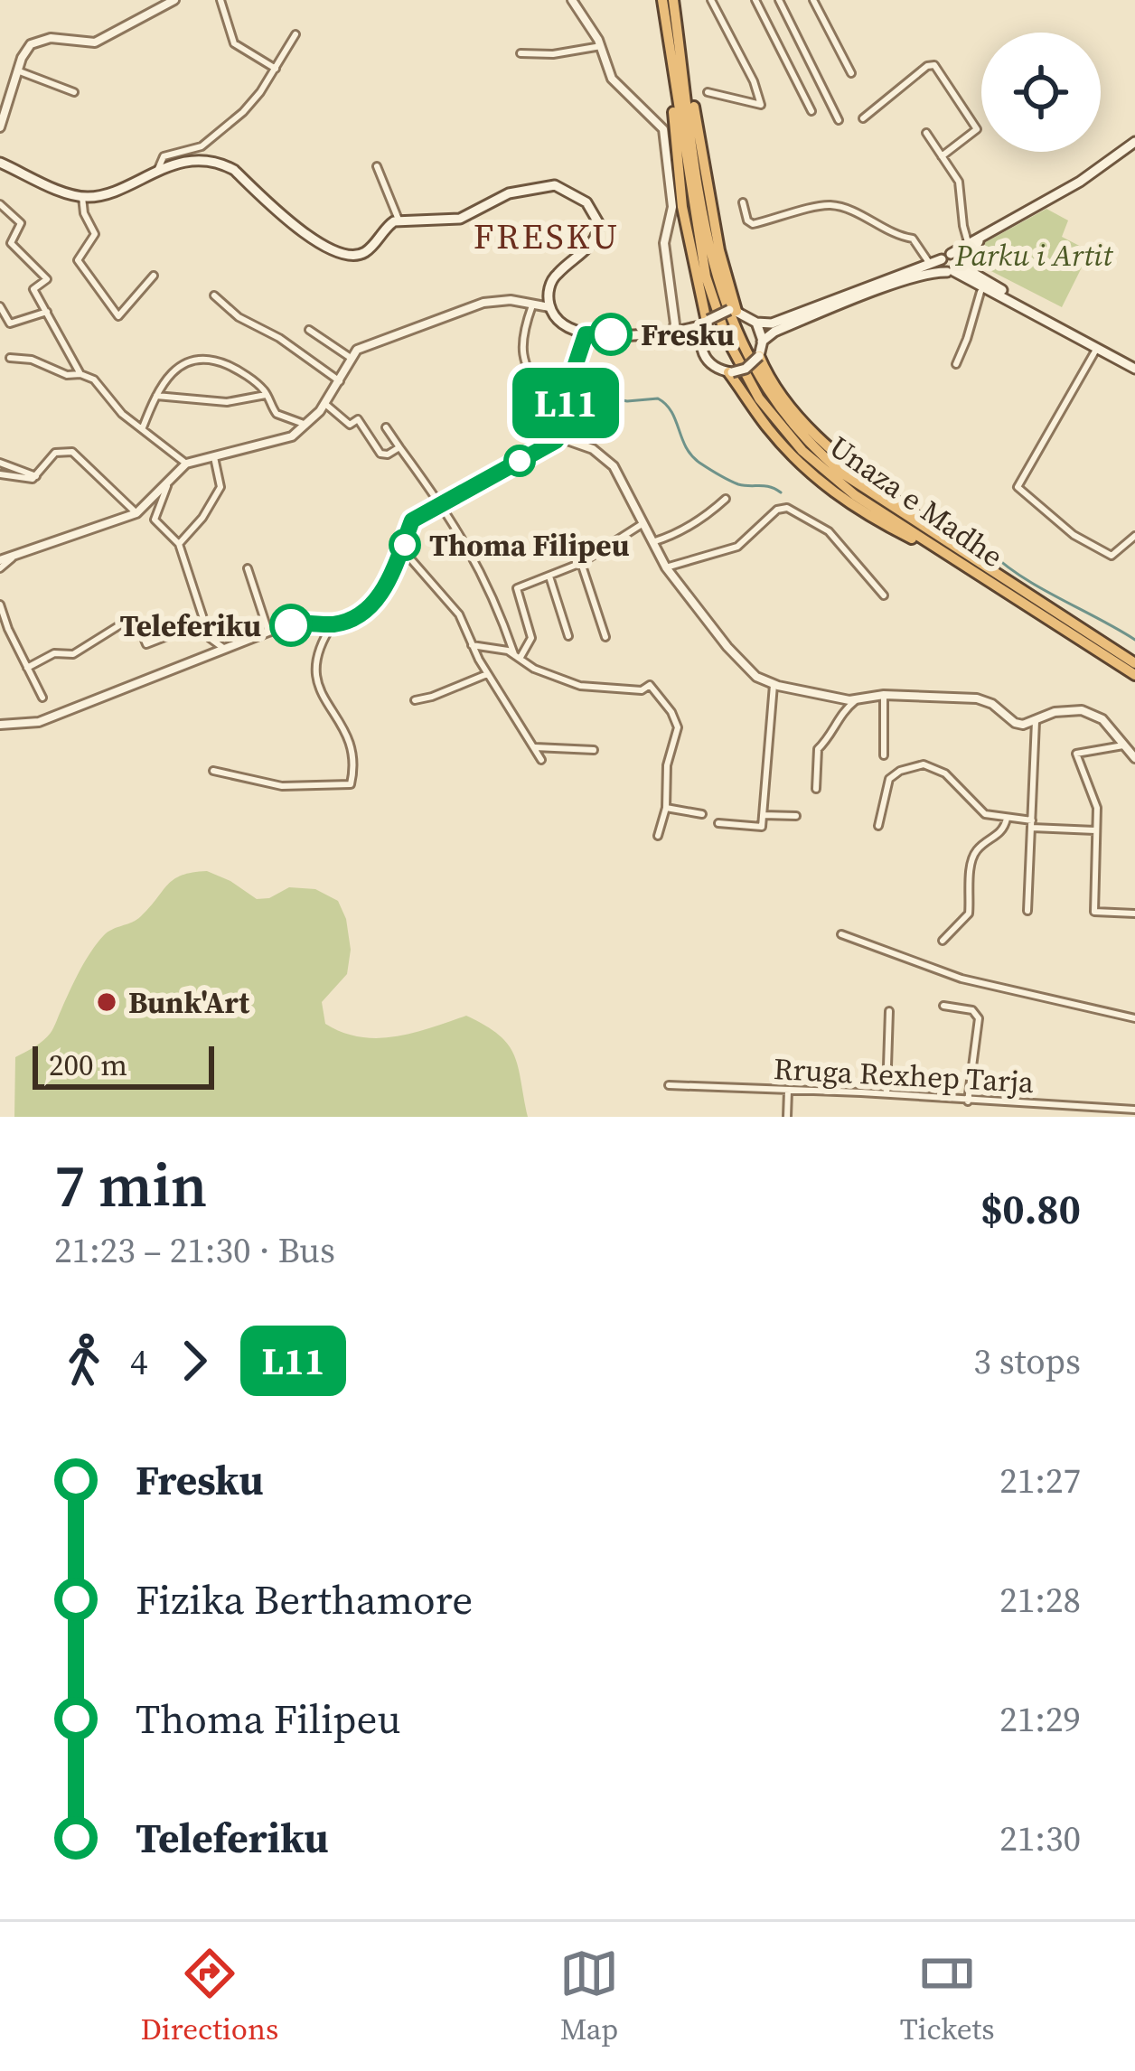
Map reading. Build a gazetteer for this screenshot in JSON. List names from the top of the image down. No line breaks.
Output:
{"streets":{"highway":["Unaza e Madhe"],"street":["Rruga Rexhep Tarja"]},"districts":["FRESKU"],"parks":["Parku i Artit"],"places":["Fresku","Thoma Filipeu","Teleferiku","Bunk'Art"],"lines":["bus line L11"],"scale_bar":"200 m","page":{"on_map":"L11","scale":"200 m","heading":["7 min","21:23 – 21:30 · Bus","$0.80"],"legs":["4","L11","3 stops"],"list":[{"name":"Fresku","value":"21:27"},{"name":"Fizika Berthamore","value":"21:28"},{"name":"Thoma Filipeu","value":"21:29"},{"name":"Teleferiku","value":"21:30"}],"tabs":["Directions","Map","Tickets"]}}
